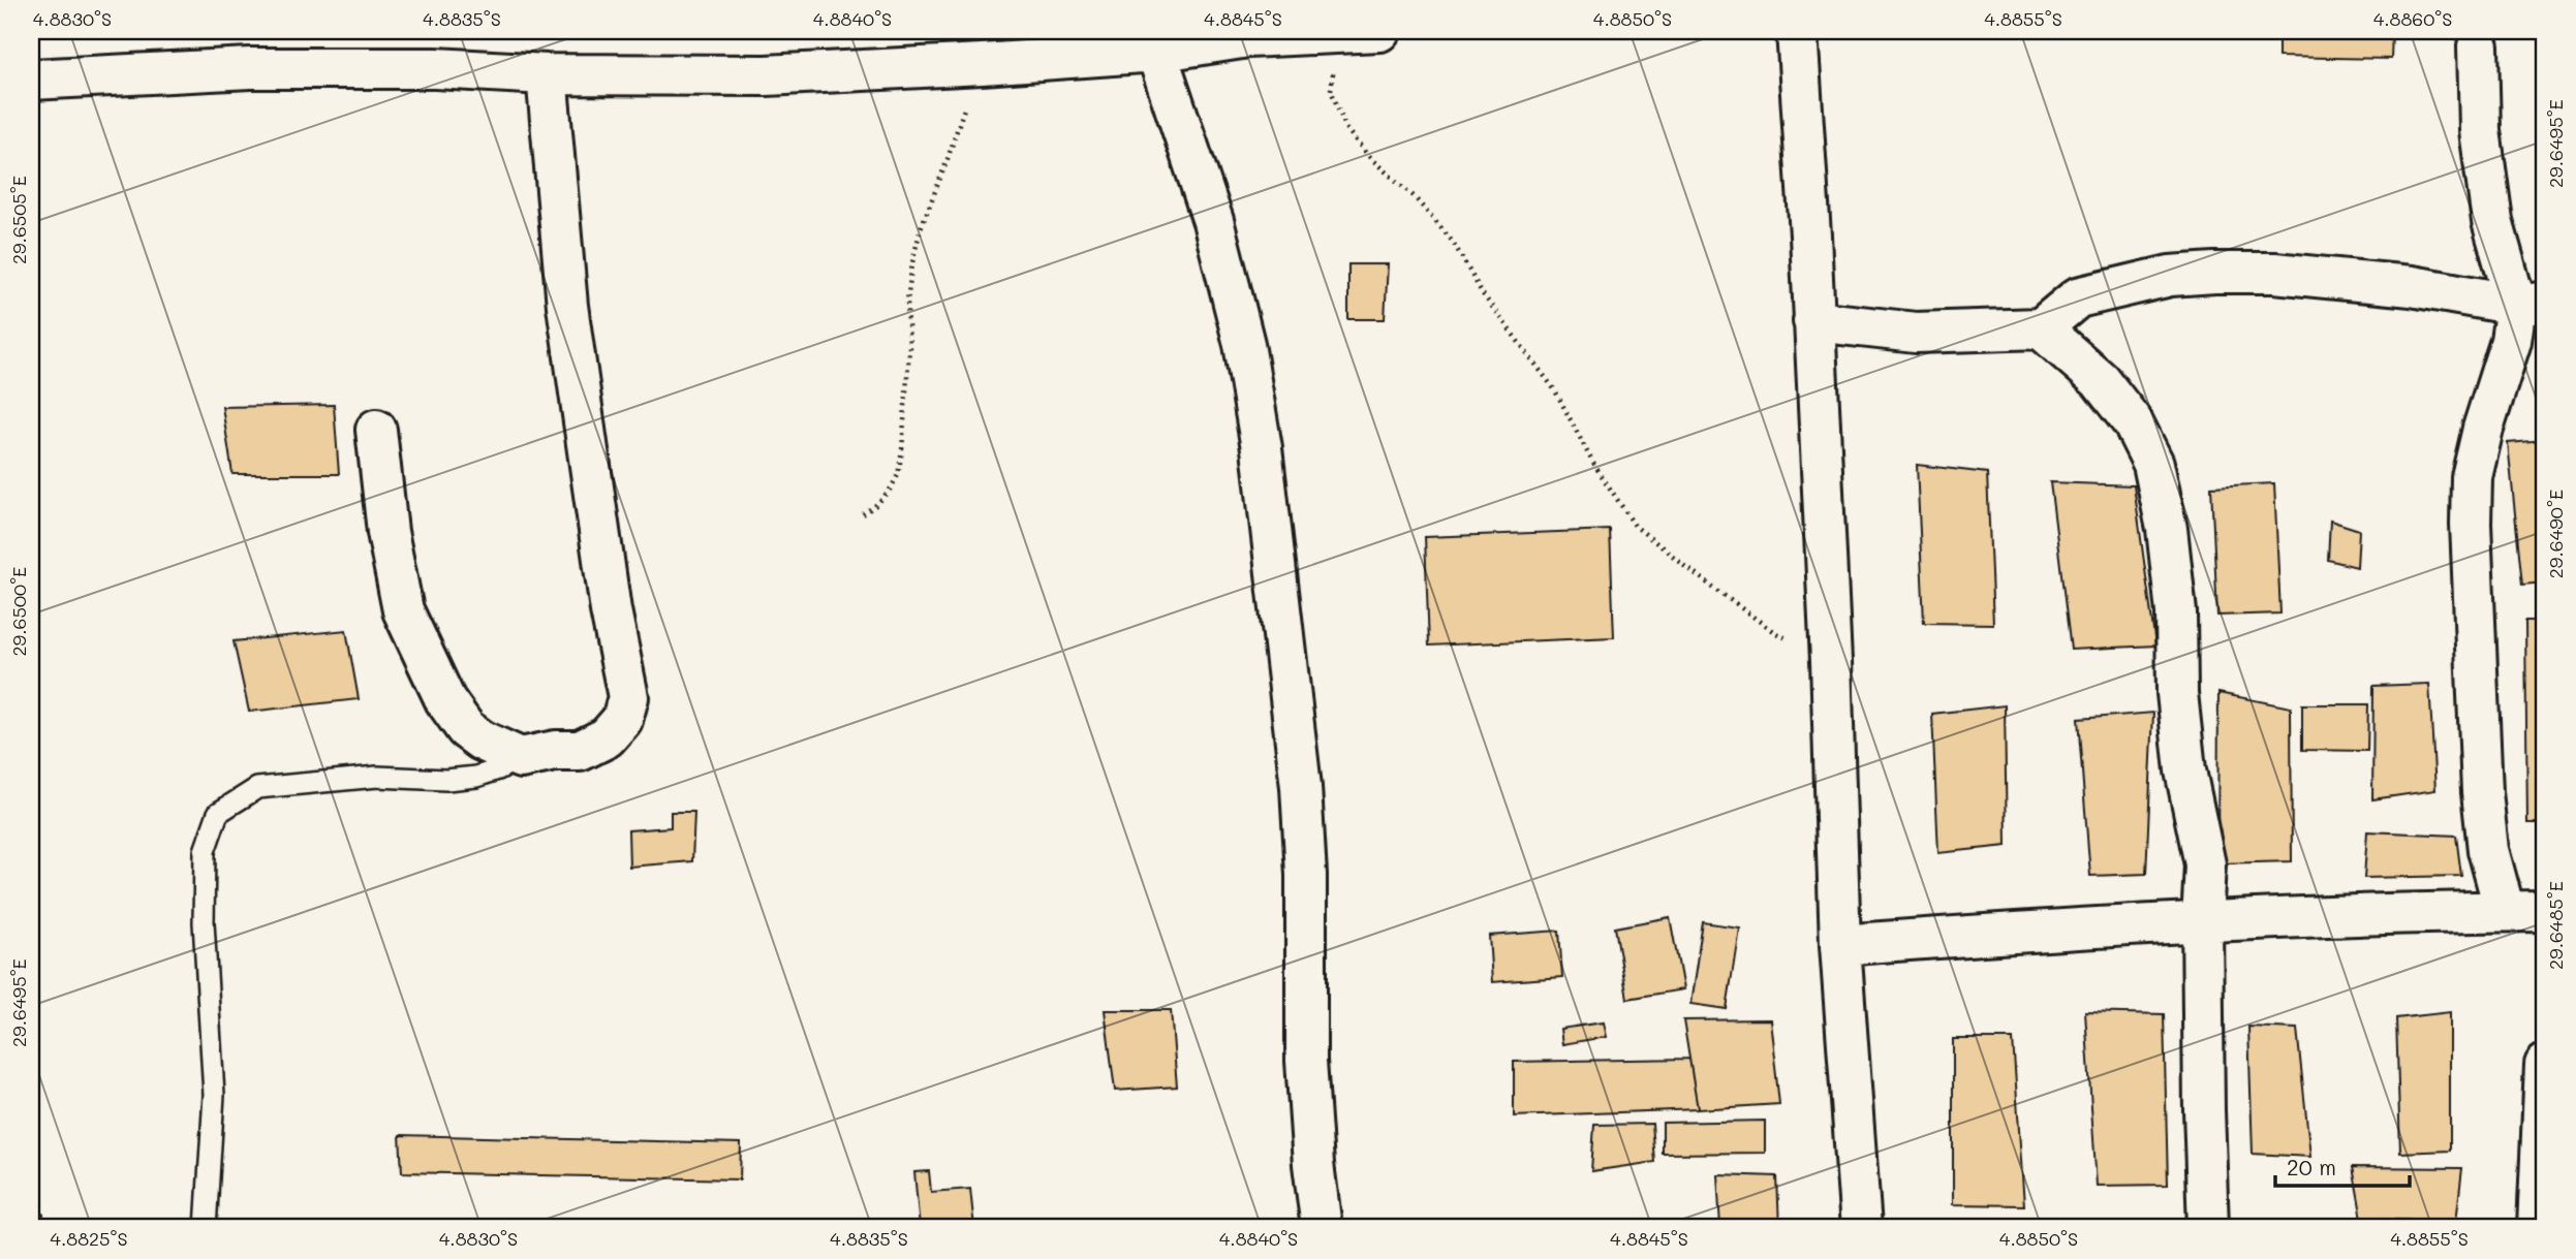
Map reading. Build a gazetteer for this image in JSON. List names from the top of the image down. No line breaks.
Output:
{"scale_bar":"20 m","coordinates":["4.8830°S","4.8835°S","4.8840°S","4.8845°S","4.8850°S","4.8855°S","4.8860°S","29.6495°E","29.6505°E","29.6490°E","29.6500°E","29.6485°E","4.8825°S"]}
